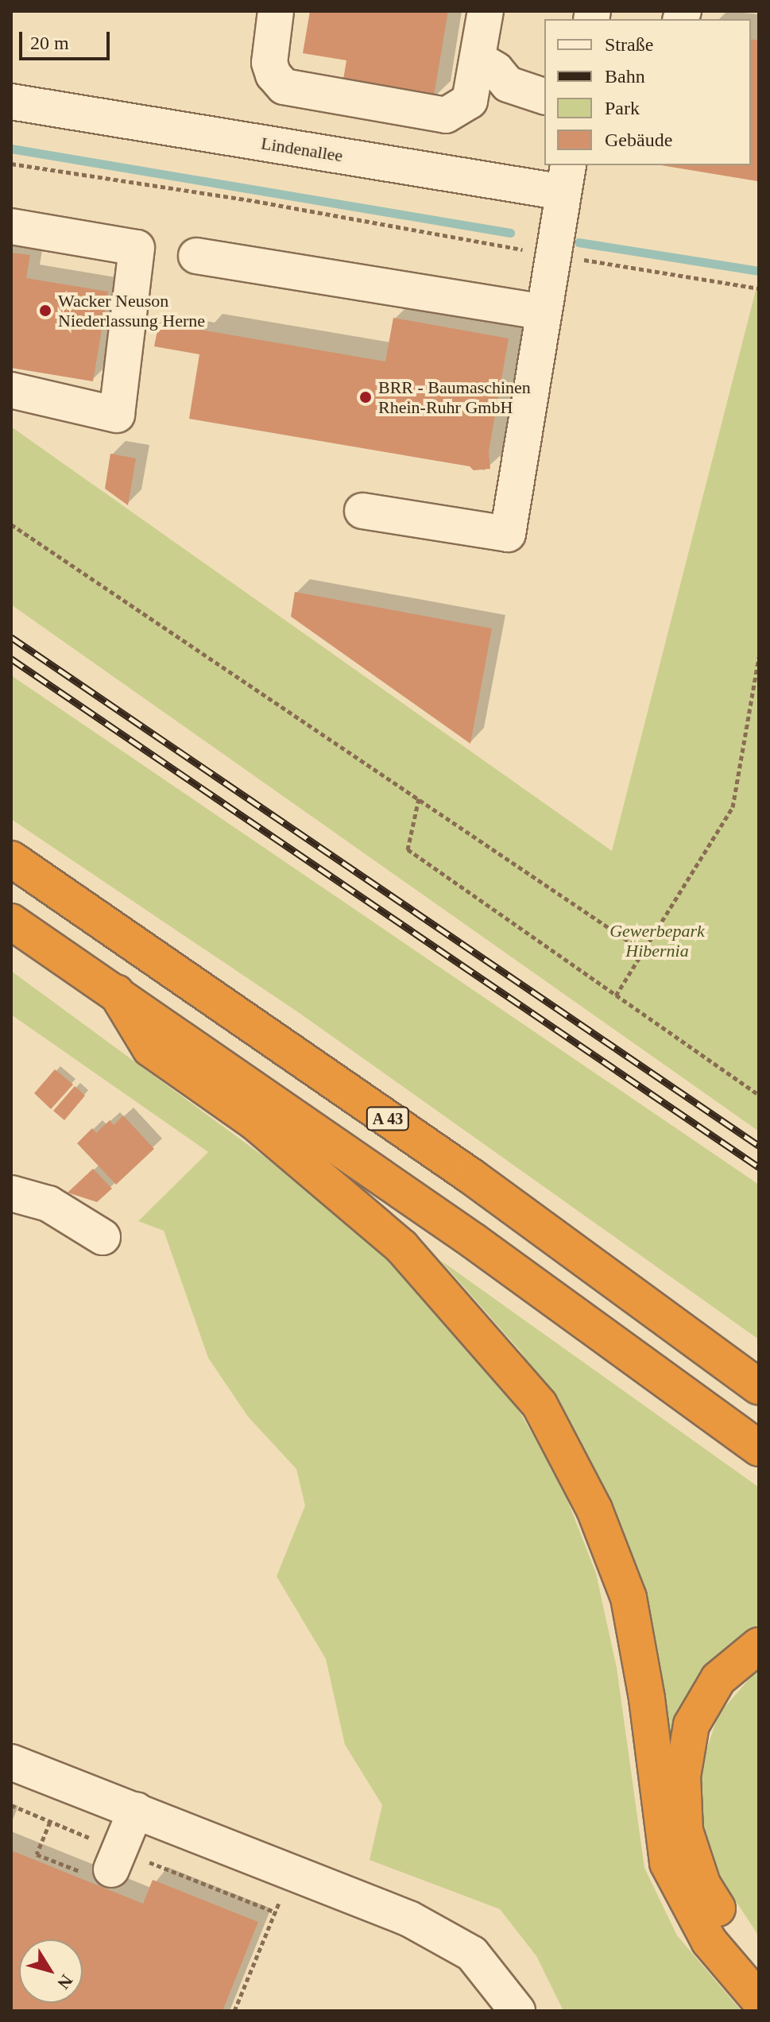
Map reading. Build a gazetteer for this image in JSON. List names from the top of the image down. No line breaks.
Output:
{"streets":{"highway":["A 43"],"street":["Lindenallee"]},"parks":["Gewerbepark Hibernia"],"places":["Wacker Neuson Niederlassung Herne","BRR - Baumaschinen Rhein-Ruhr GmbH"],"legend":["Straße","Bahn","Park","Gebäude"],"scale_bar":"20 m","north":"bottom right"}
